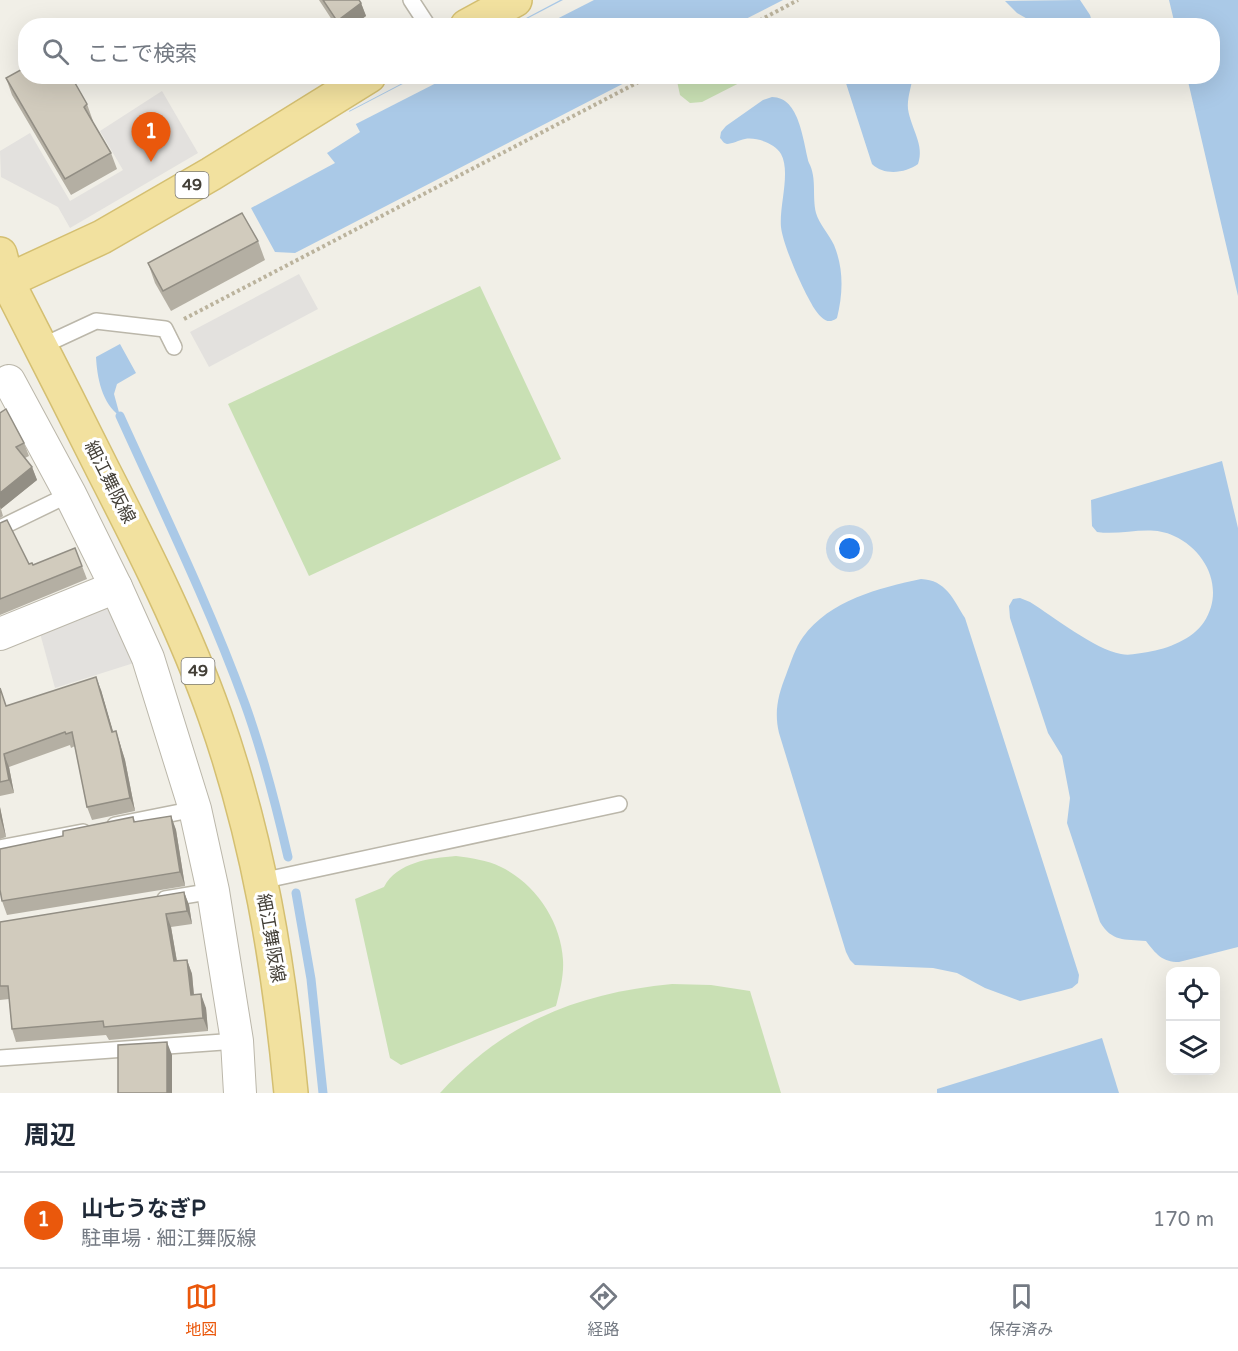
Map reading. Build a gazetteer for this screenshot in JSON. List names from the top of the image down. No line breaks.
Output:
{"streets":{"main road":["49","細江舞阪線"]},"page":{"search":"ここで検索","pins":"1","heading":"周辺","list":[{"mark":"1","name":"山七うなぎP","note":"駐車場 · 細江舞阪線","value":"170 m"}],"nav":["地図","経路","保存済み"]}}
